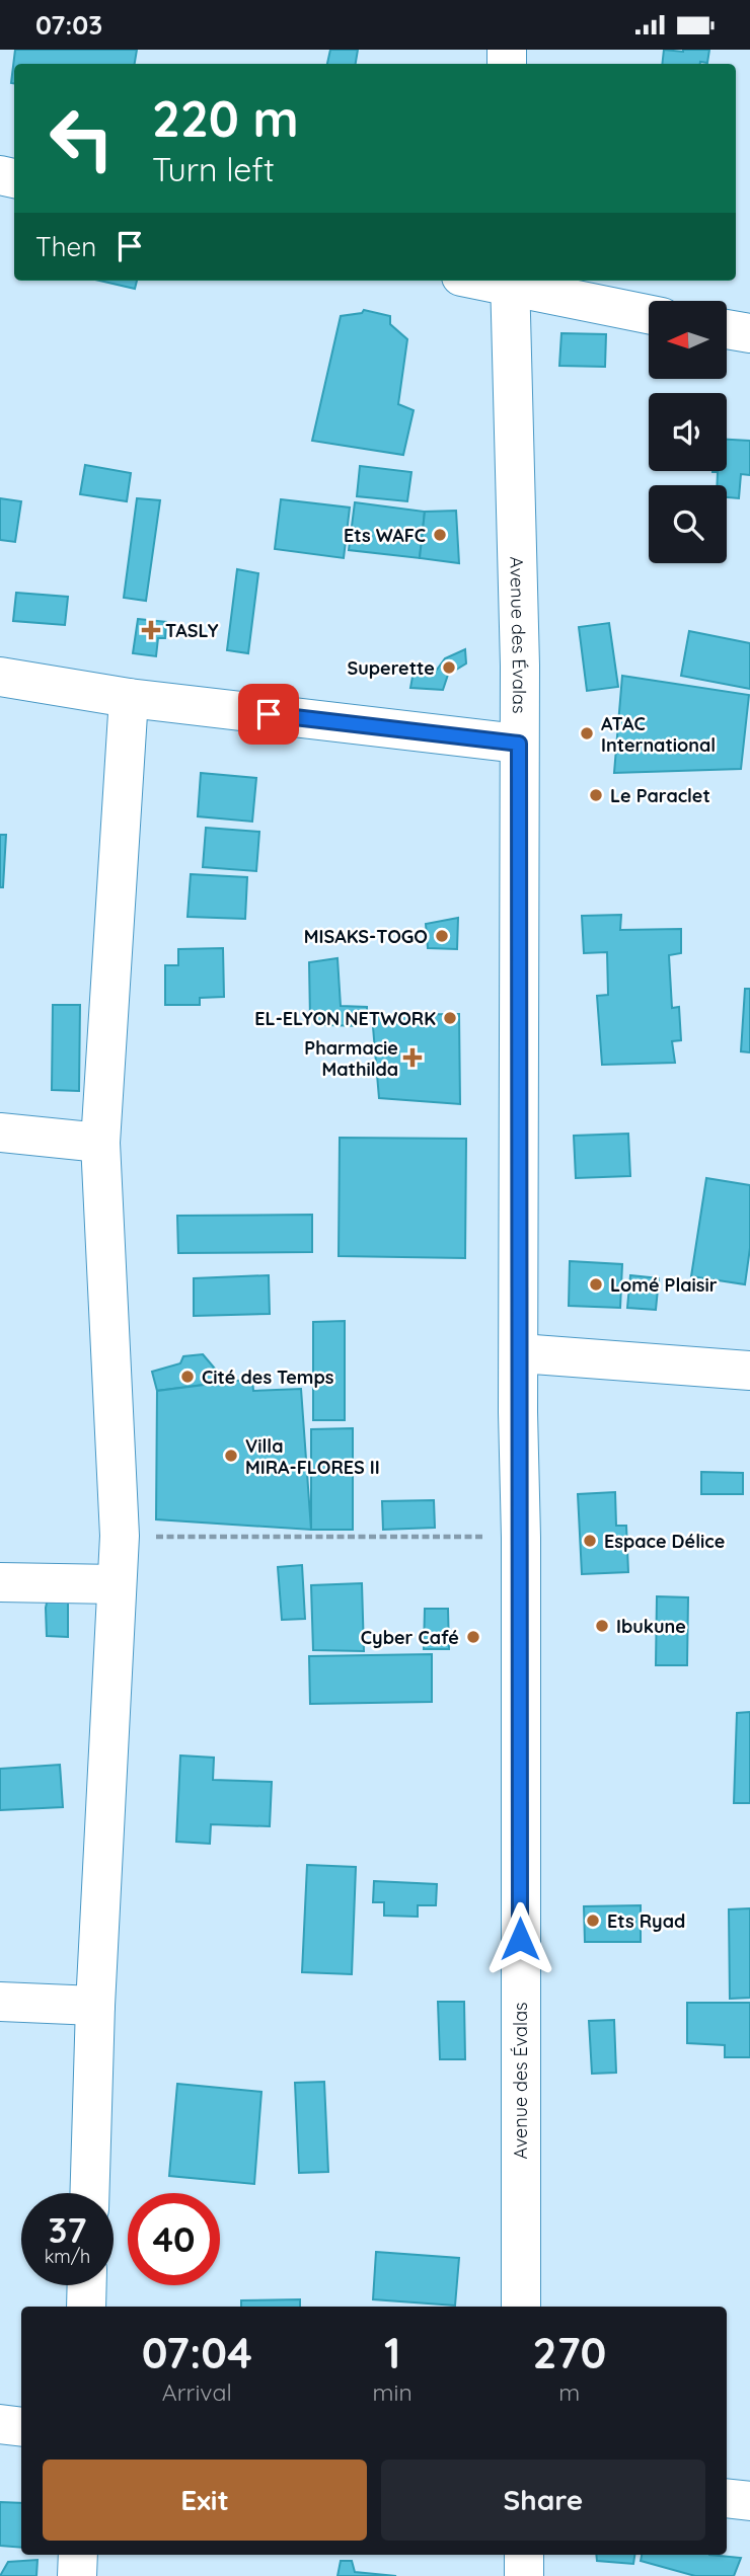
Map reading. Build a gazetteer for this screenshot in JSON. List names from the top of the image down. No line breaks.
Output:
{"streets":{"street":["Avenue des Évalas"]},"places":{"other":["Ets WAFC","Superette","ATAC International","Le Paraclet","MISAKS-TOGO","EL-ELYON NETWORK","Lomé Plaisir","Cité des Temps","Villa MIRA-FLORES II","Espace Délice","Ibukune","Cyber Café","Ets Ryad"],"health":["TASLY","Pharmacie Mathilda"]},"north":"left","page":{"status":"07:03","turn":["220 m","Turn left"],"then":"Then","speed":"37 km/h","limit":"40","eta":["07:04","Arrival","1","min","270","m"],"buttons":["Exit","Share"]}}
